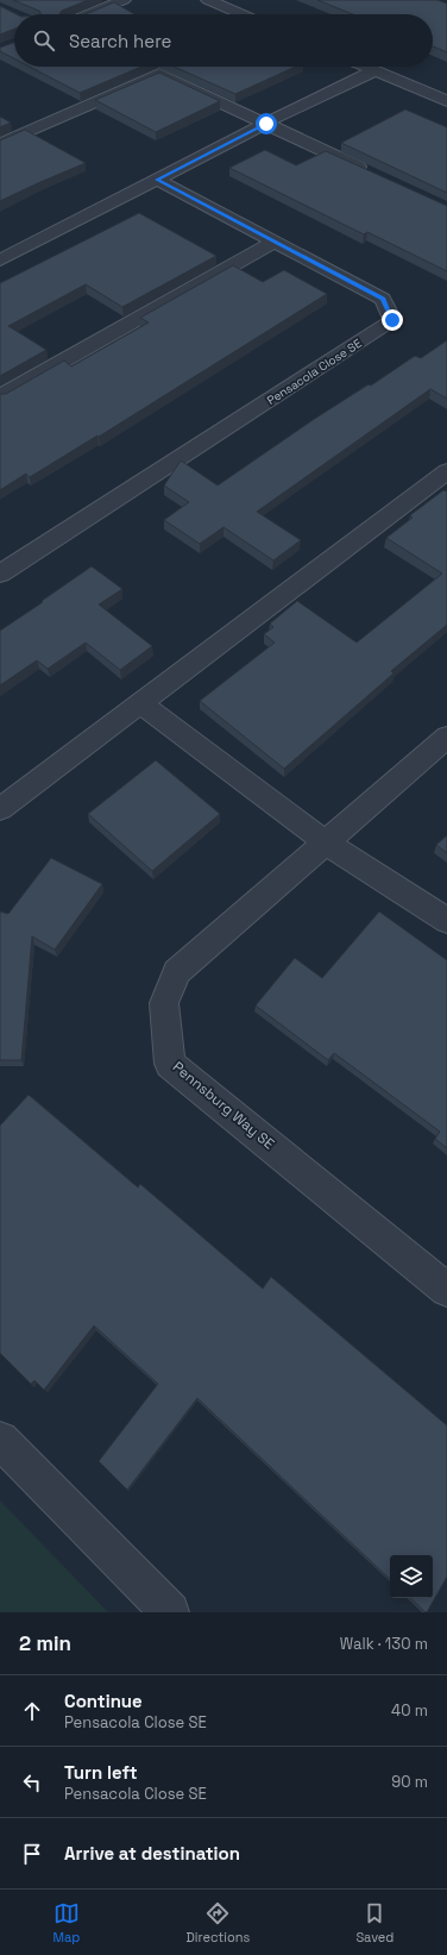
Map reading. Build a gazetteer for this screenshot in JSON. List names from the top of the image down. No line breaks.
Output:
{"streets":{"street":["Pensacola Close SE","Pennsburg Way SE"]},"page":{"search":"Search here","heading":["2 min","Walk · 130 m"],"list":[["Continue","Pensacola Close SE","40 m"],["Turn left","Pensacola Close SE","90 m"],"Arrive at destination"],"nav":["Map","Directions","Saved"]}}
